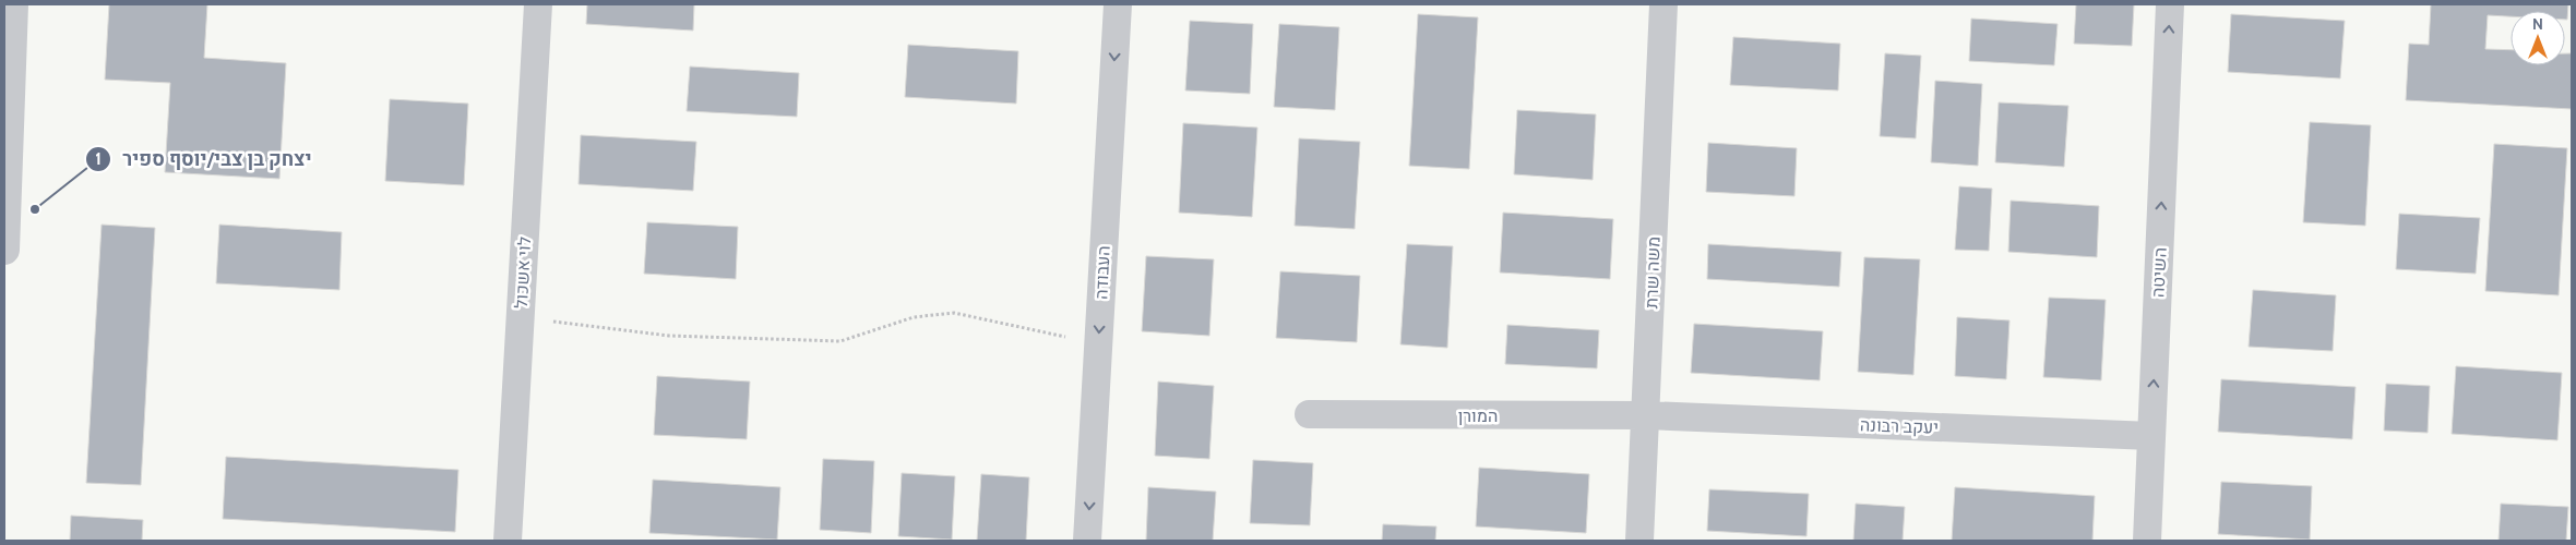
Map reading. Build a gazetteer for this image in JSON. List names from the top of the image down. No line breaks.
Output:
{"streets":{"street":["לוי אשכול","העבודה","משה שרת","השיטה","המורן","יעקב רבונה"]},"crossings":[["משה שרת","המורן"],["משה שרת","יעקב רבונה"],["השיטה","יעקב רבונה"],["המורן","יעקב רבונה"]],"one_way":["העבודה","השיטה"],"places":["יצחק בן צבי/יוסף ספיר"],"north":"top"}
